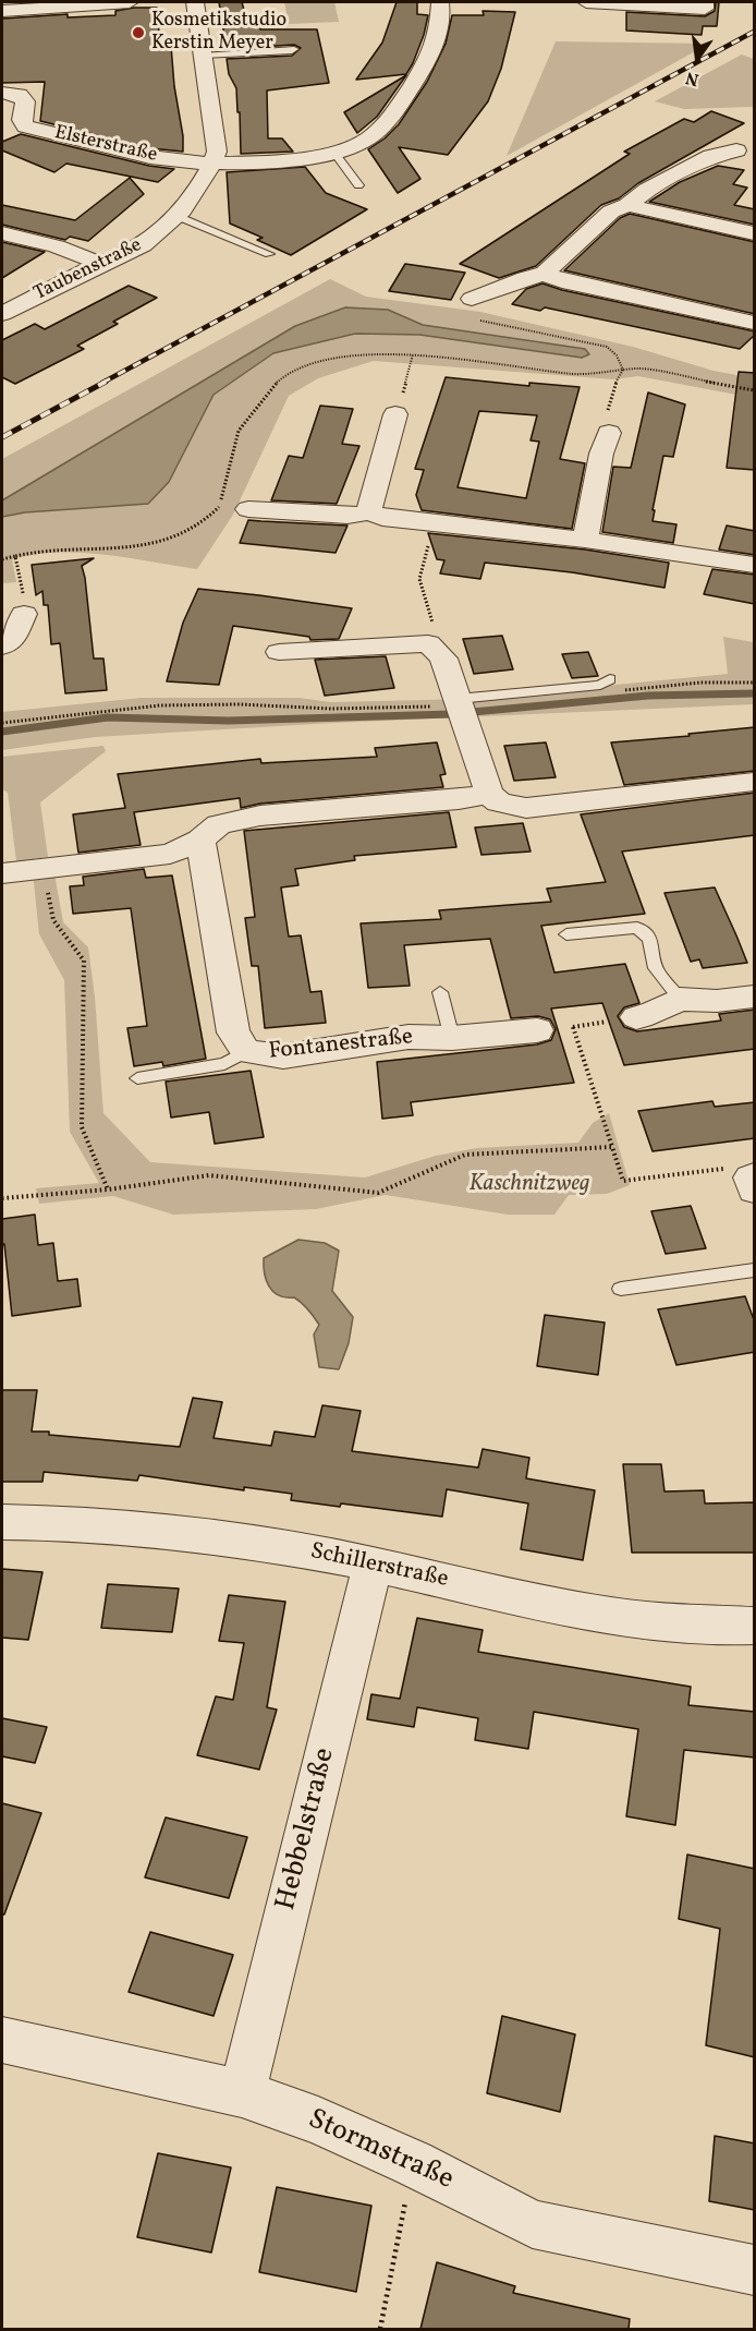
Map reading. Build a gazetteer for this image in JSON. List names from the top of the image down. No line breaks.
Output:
{"streets":{"street":["Elsterstraße","Taubenstraße","Fontanestraße","Schillerstraße","Hebbelstraße","Stormstraße"]},"crossings":[["Elsterstraße","Taubenstraße"],["Schillerstraße","Hebbelstraße"],["Hebbelstraße","Stormstraße"]],"parks":["Kaschnitzweg"],"places":["Kosmetikstudio Kerstin Meyer"],"north":"bottom"}
